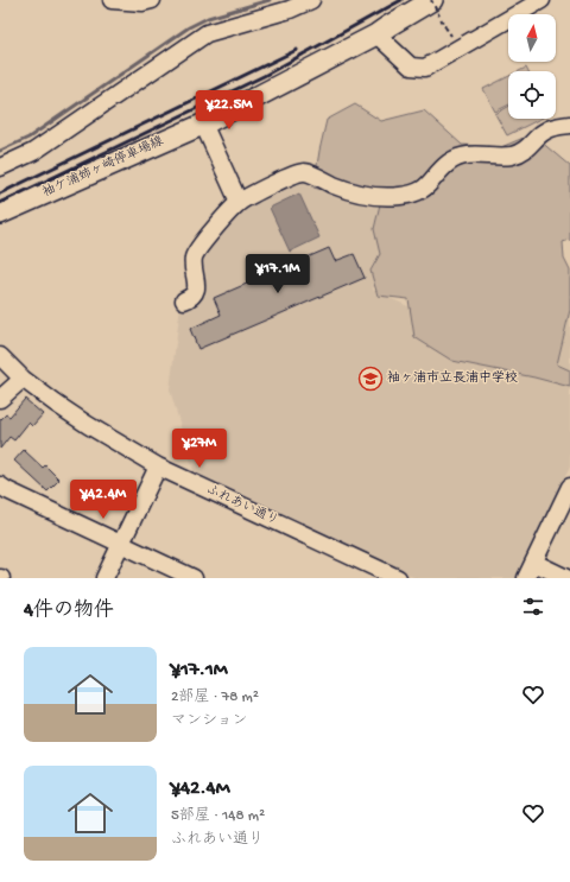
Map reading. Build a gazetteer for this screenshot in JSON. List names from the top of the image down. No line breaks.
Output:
{"streets":{"main road":["袖ケ浦姉ヶ崎停車場線"],"street":["ふれあい通り"]},"places":{"school or university":["袖ヶ浦市立長浦中学校"]},"north":"top","page":{"price":["¥22.5M","¥17.1M","¥27M","¥42.4M"],"heading":"4件の物件","list":[{"name":"¥17.1M","note":"2部屋 · 78 m² · マンション"},{"name":"¥42.4M","note":"5部屋 · 148 m² · ふれあい通り"}]}}
